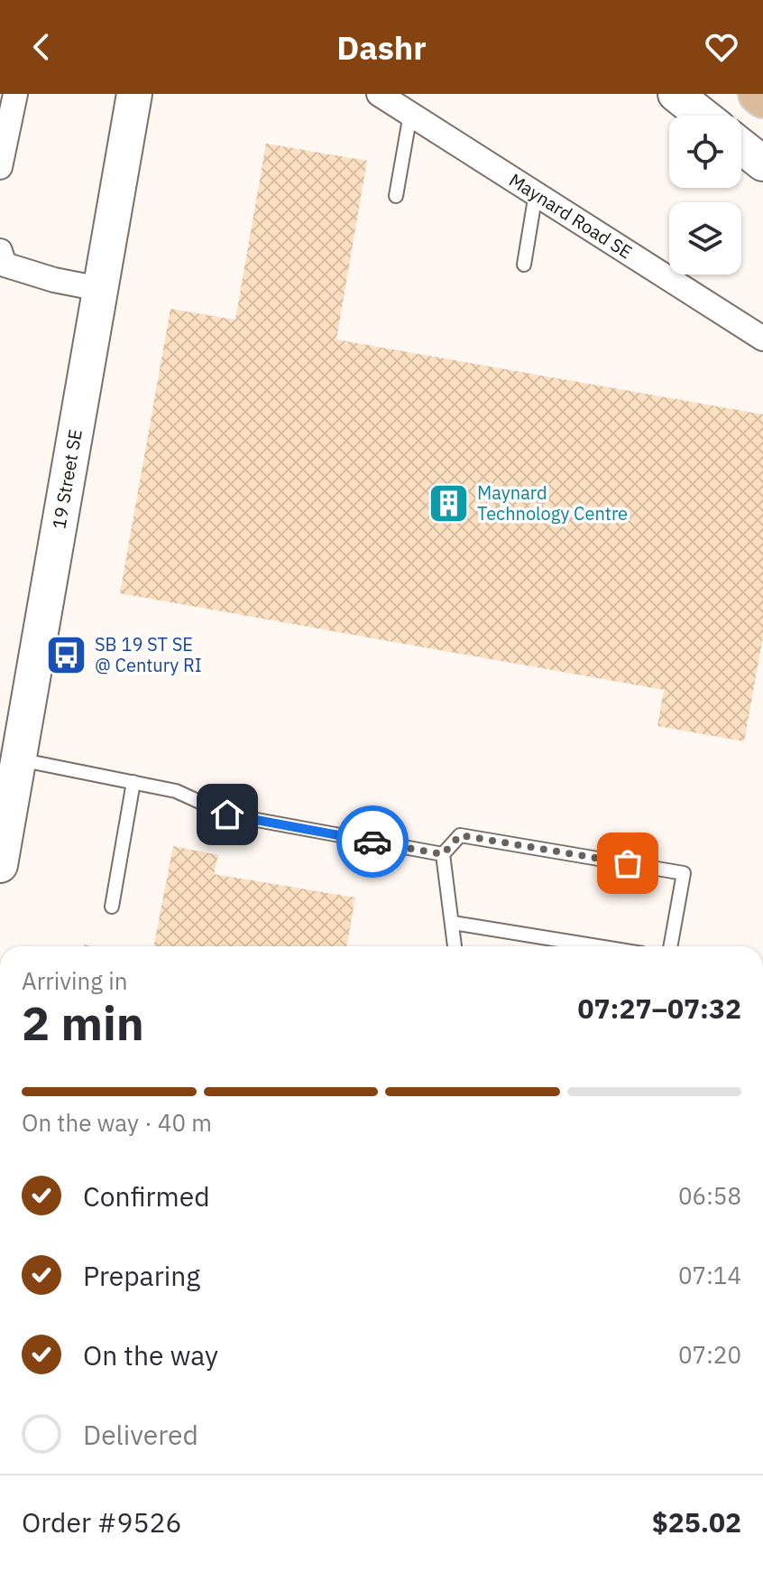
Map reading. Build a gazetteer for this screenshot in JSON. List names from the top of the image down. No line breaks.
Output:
{"streets":{"street":["Maynard Road SE","19 Street SE"]},"places":{"building":["Maynard Technology Centre"],"bus stop":["SB 19 ST SE @ Century RI"]},"page":{"header":"Dashr","heading":["2 min","Arriving in","07:27–07:32"],"panel":["Order #9526","$25.02"],"bar":"On the way · 40 m","list":[["Confirmed","06:58"],["Preparing","07:14"],["On the way","07:20"],"Delivered"]}}
